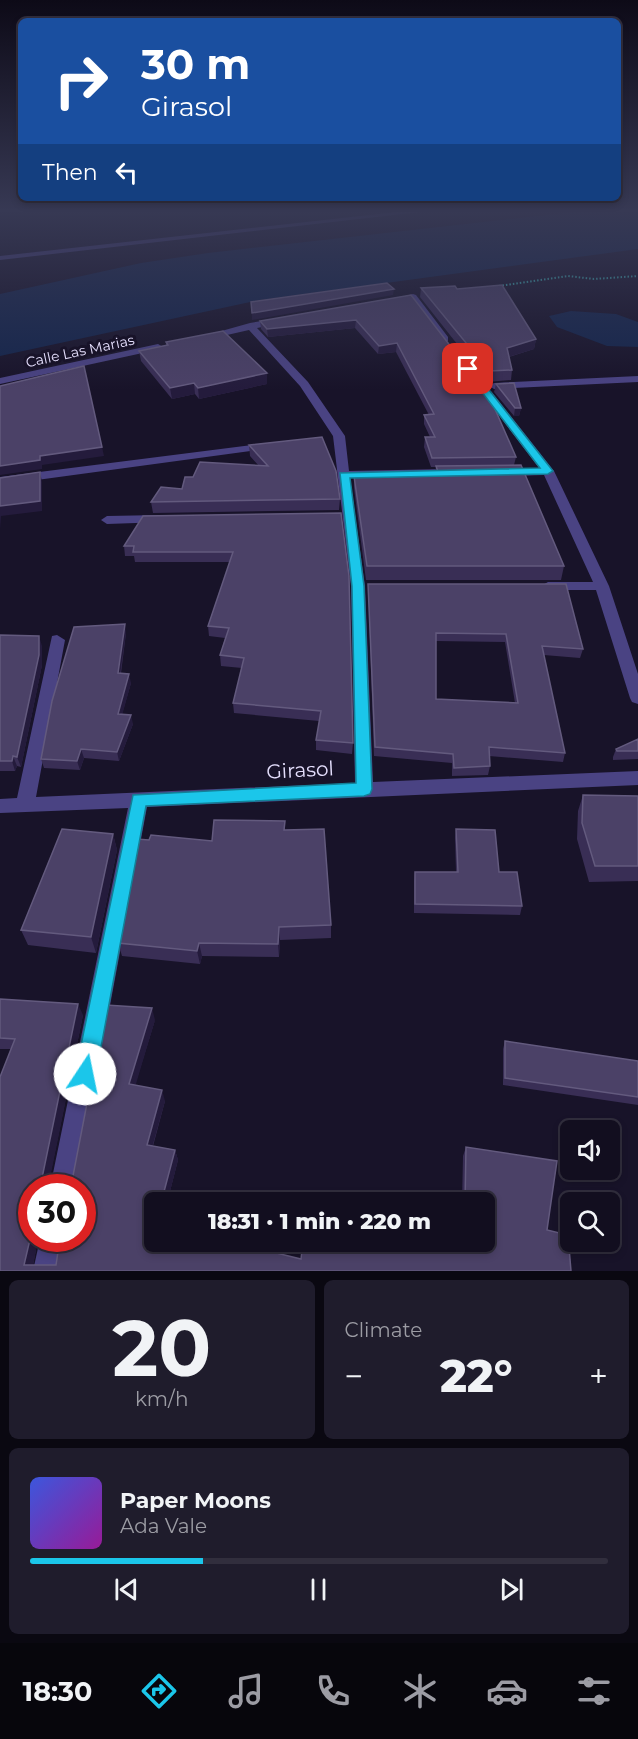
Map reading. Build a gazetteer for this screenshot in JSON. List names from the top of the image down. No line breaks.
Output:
{"streets":{"street":["Calle Las Marias","Girasol"]},"page":{"turn":["30 m","Girasol"],"then":"Then","limit":"30","trip":"18:31 · 1 min · 220 m","tile":[["20","km/h"],"Climate"],"heat":["−","22°","+"],"song":["Paper Moons","Ada Vale"],"tabs":"18:30"}}
